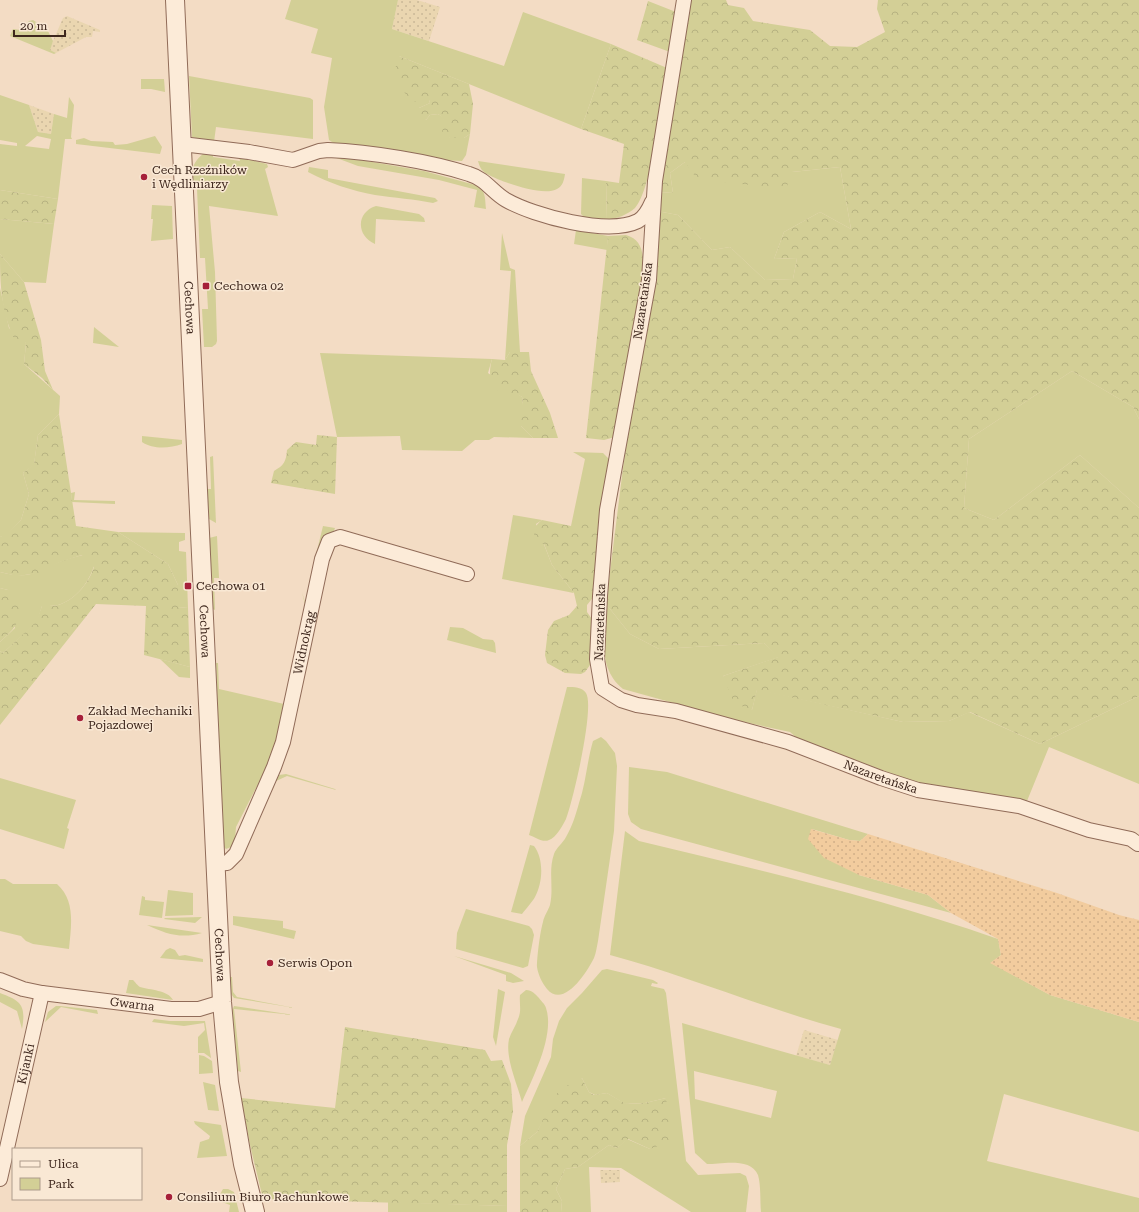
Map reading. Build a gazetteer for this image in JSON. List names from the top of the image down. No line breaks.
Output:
{"streets":{"street":["Nazaretańska","Cechowa","Widnokrąg","Gwarna","Kijanki"]},"crossings":[["Cechowa","Widnokrąg"],["Cechowa","Gwarna"],["Gwarna","Kijanki"]],"places":{"other":["Cech Rzeźników i Wędliniarzy","Zakład Mechaniki Pojazdowej","Serwis Opon","Consilium Biuro Rachunkowe"],"transit":["Cechowa 02","Cechowa 01"]},"legend":["Ulica","Park"],"scale_bar":"20 m"}
